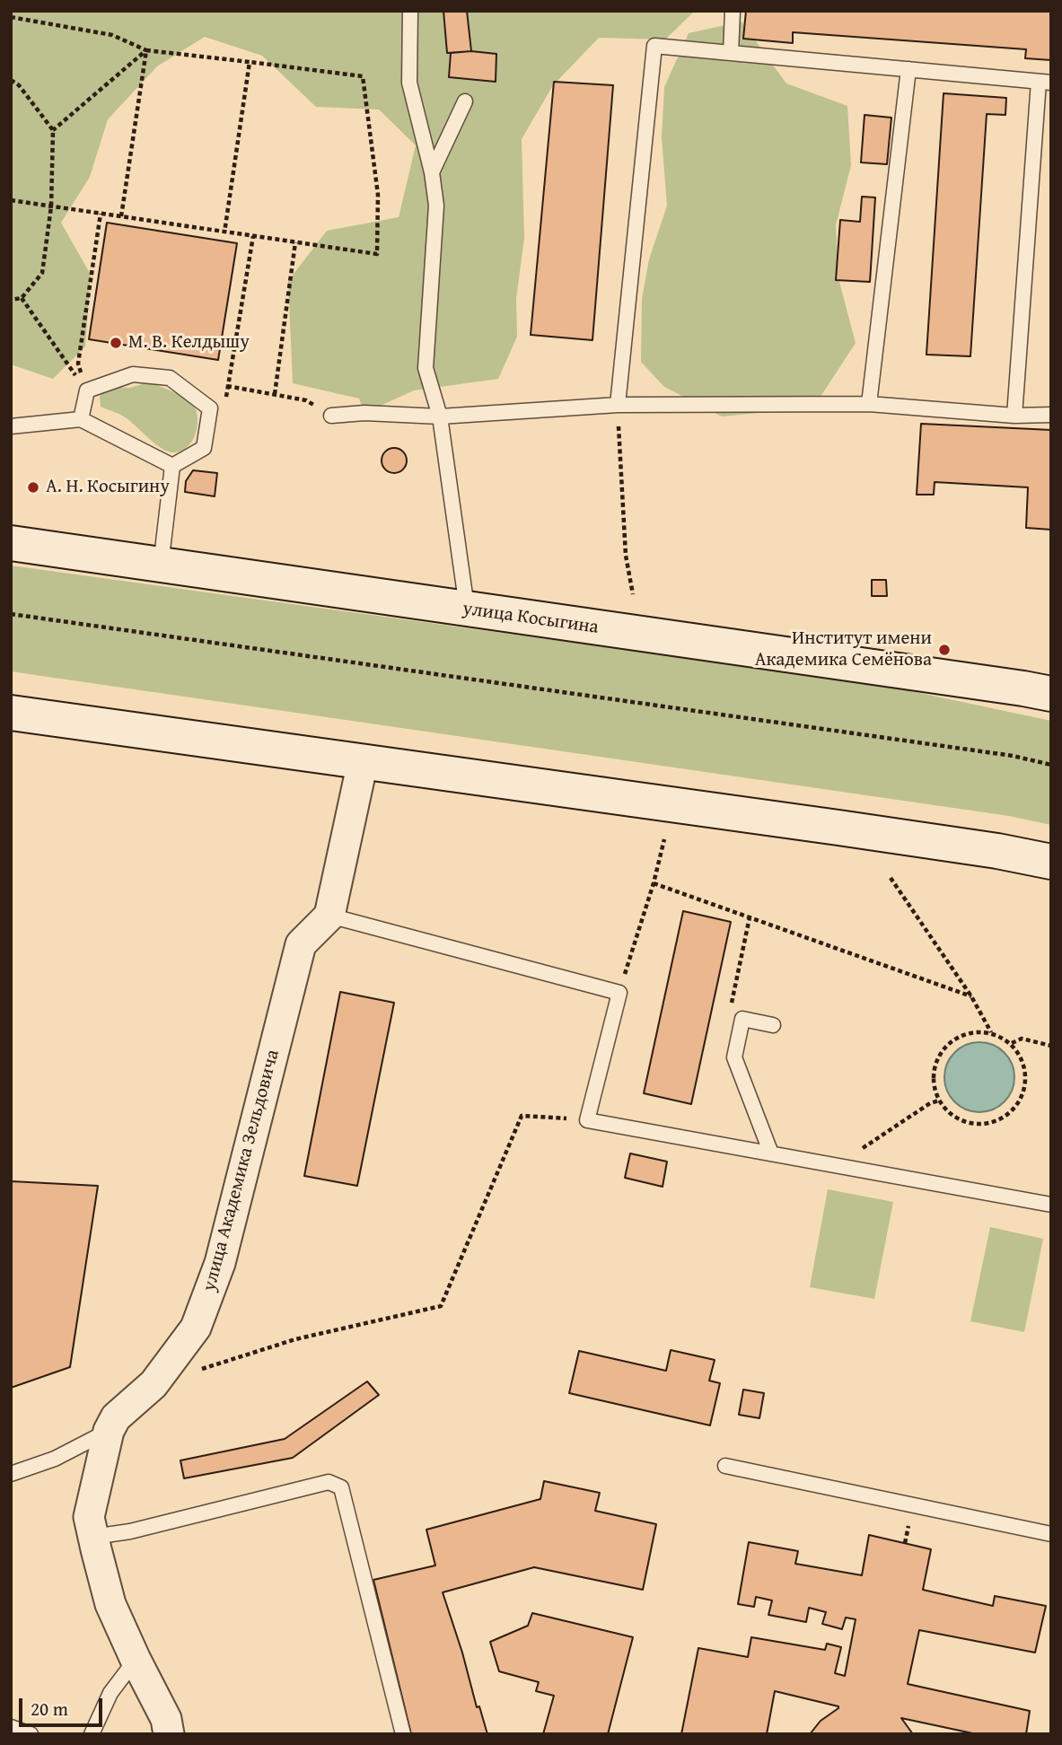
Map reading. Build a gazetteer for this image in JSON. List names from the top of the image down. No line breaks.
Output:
{"streets":{"main road":["улица Косыгина"],"street":["улица Академика Зельдовича"]},"places":["М. В. Келдышу","А. Н. Косыгину","Институт имени Академика Семёнова"],"scale_bar":"20 m"}
